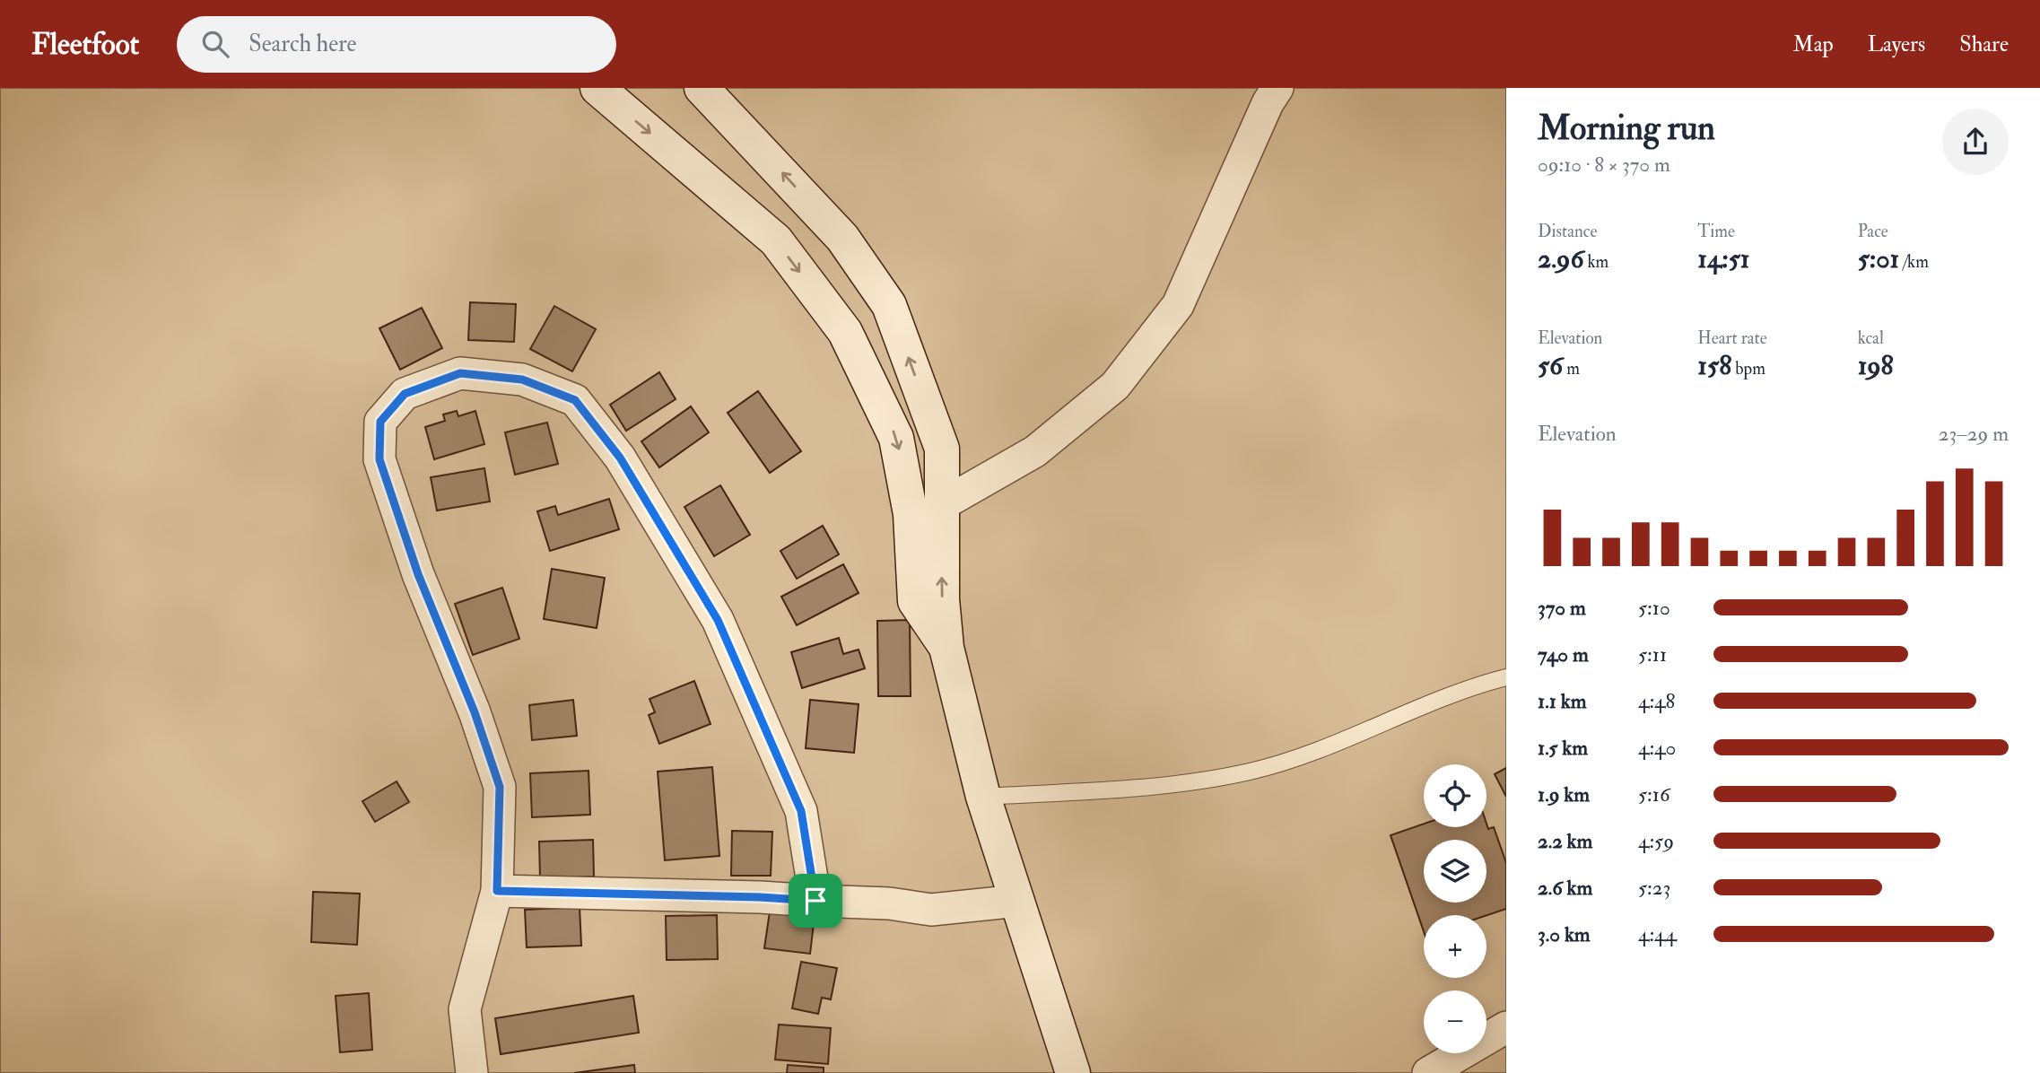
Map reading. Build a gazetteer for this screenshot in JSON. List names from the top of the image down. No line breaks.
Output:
{"page":{"header":"Fleetfoot","search":"Search here","nav":["Map","Layers","Share"],"heading":["Morning run","09:10 · 8 × 370 m"],"stats":[["Distance","2.96 km"],["Time","14:51"],["Pace","5:01 /km"],["Elevation","56 m"],["Heart rate","158 bpm"],["kcal","198"]],"chart":["Elevation","23–29 m"],"list":[{"name":"370 m","note":"5:10"},{"name":"740 m","note":"5:11"},{"name":"1.1 km","note":"4:48"},{"name":"1.5 km","note":"4:40"},{"name":"1.9 km","note":"5:16"},{"name":"2.2 km","note":"4:59"},{"name":"2.6 km","note":"5:23"},{"name":"3.0 km","note":"4:44"}],"map_buttons":["+","−"]}}
